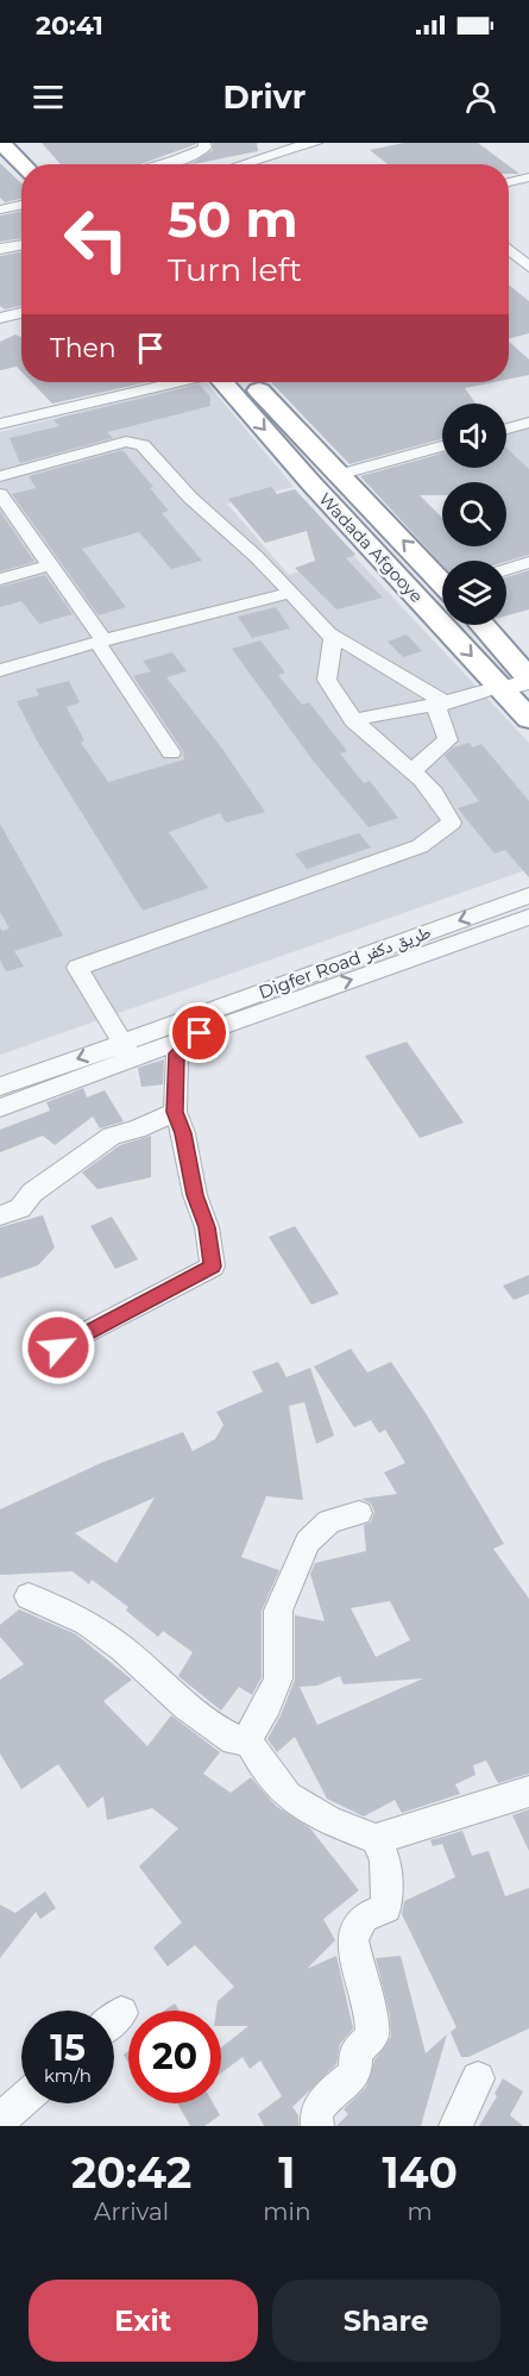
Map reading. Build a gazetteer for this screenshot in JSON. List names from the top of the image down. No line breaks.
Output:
{"streets":{"highway":["Wadada Afgooye"],"street":["Digfer Road طريق دكفر"]},"page":{"status":"20:41","header":"Drivr","turn":["50 m","Turn left"],"then":"Then","speed":"15 km/h","limit":"20","eta":["20:42","Arrival","1","min","140","m"],"buttons":["Exit","Share"]}}
